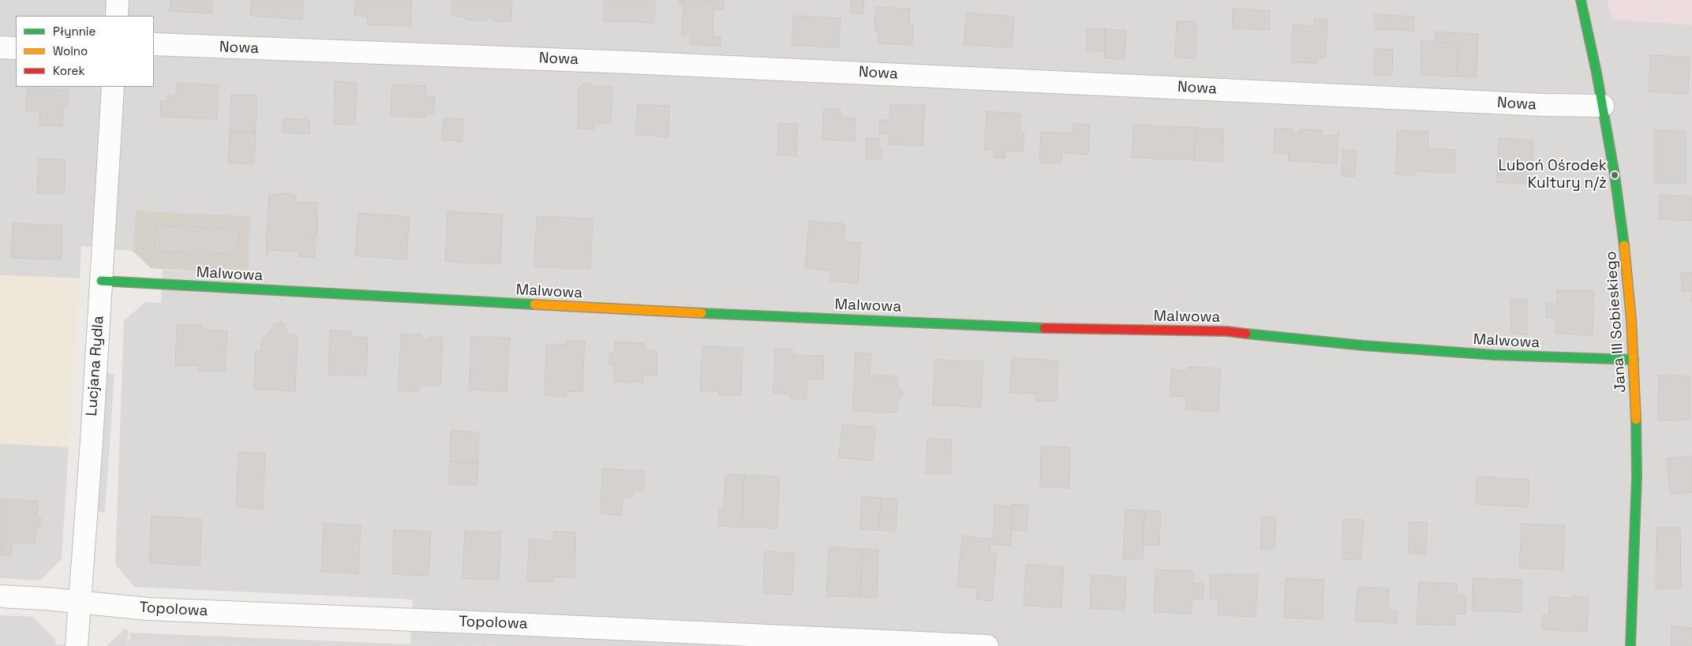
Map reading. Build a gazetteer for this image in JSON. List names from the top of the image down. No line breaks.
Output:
{"streets":{"street":["Nowa","Malwowa","Jana III Sobieskiego","Lucjana Rydla","Topolowa"]},"crossings":[["Nowa","Jana III Sobieskiego"],["Malwowa","Jana III Sobieskiego"],["Malwowa","Lucjana Rydla"],["Lucjana Rydla","Topolowa"]],"places":["Luboń Ośrodek Kultury n/ż"],"legend":["Płynnie","Wolno","Korek"]}
